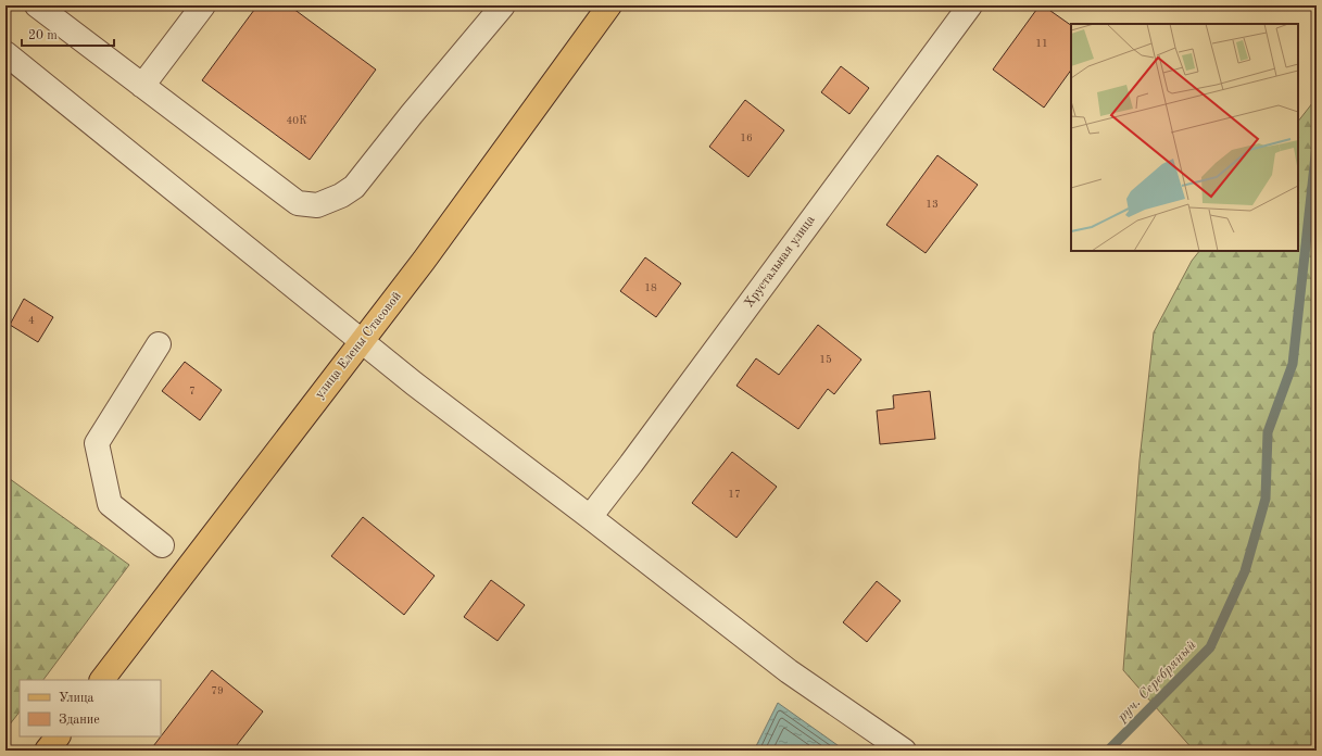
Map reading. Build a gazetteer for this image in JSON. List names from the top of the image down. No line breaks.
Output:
{"streets":{"main road":["улица Елены Стасовой"],"street":["Хрустальная улица"]},"water":["руч. Серебряный"],"house_numbers":["11","40К","16","13","18","4","15","7","17","79"],"legend":["Улица","Здание"],"scale_bar":"20 m"}
